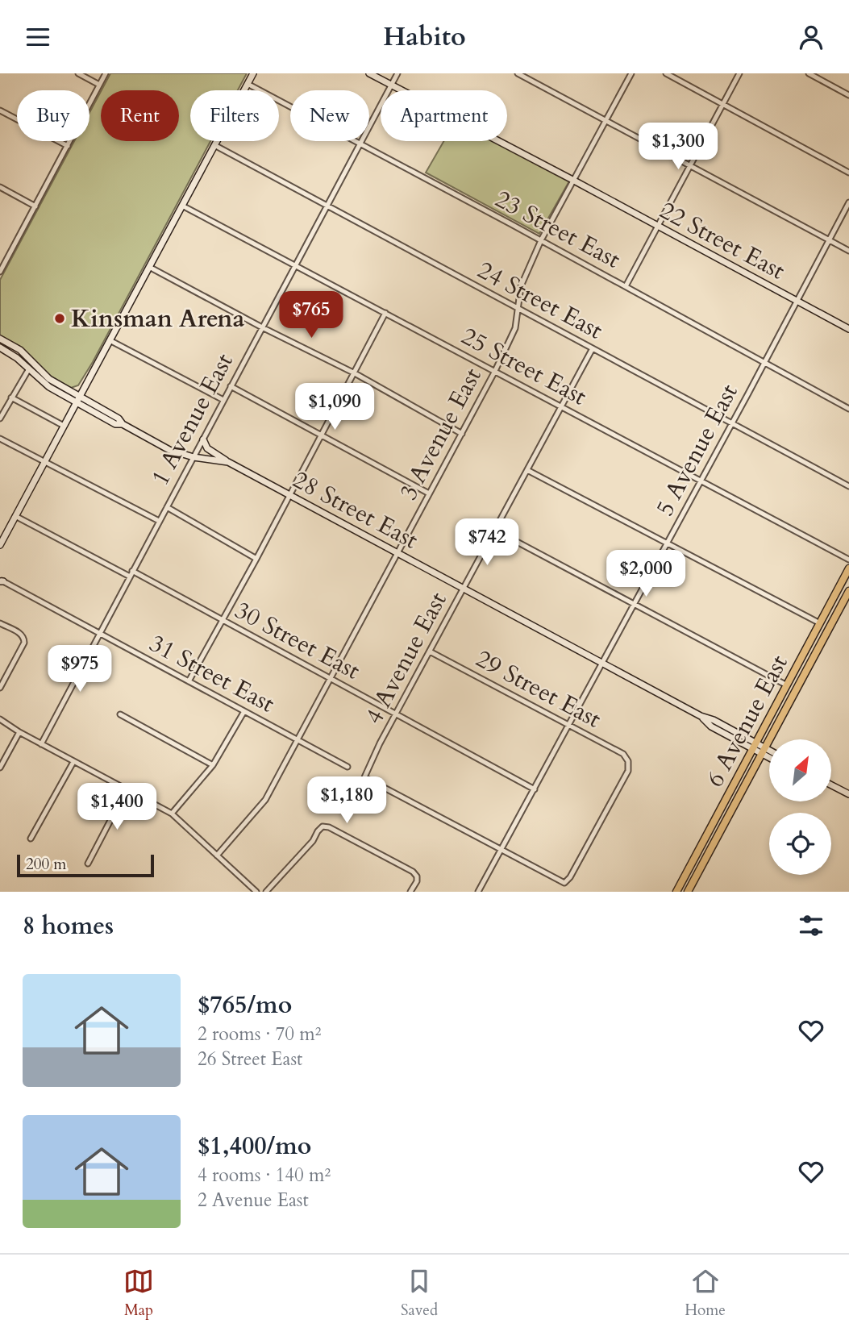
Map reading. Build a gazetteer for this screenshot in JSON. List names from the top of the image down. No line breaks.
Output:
{"streets":{"main road":["6 Avenue East"],"street":["23 Street East","22 Street East","24 Street East","25 Street East","1 Avenue East","3 Avenue East","5 Avenue East","28 Street East","30 Street East","4 Avenue East","31 Street East","29 Street East"]},"crossings":[["23 Street East","1 Avenue East"],["23 Street East","3 Avenue East"],["23 Street East","5 Avenue East"],["22 Street East","1 Avenue East"],["22 Street East","3 Avenue East"],["22 Street East","5 Avenue East"],["24 Street East","1 Avenue East"],["24 Street East","3 Avenue East"],["24 Street East","5 Avenue East"],["24 Street East","4 Avenue East"],["25 Street East","1 Avenue East"],["25 Street East","3 Avenue East"],["25 Street East","5 Avenue East"],["25 Street East","4 Avenue East"],["1 Avenue East","28 Street East"],["1 Avenue East","30 Street East"],["1 Avenue East","31 Street East"],["3 Avenue East","28 Street East"],["3 Avenue East","30 Street East"],["3 Avenue East","31 Street East"],["5 Avenue East","28 Street East"],["5 Avenue East","30 Street East"],["5 Avenue East","4 Avenue East"],["5 Avenue East","29 Street East"],["28 Street East","4 Avenue East"],["28 Street East","6 Avenue East"],["30 Street East","4 Avenue East"],["4 Avenue East","29 Street East"]],"places":["Kinsman Arena"],"scale_bar":"200 m","north":"top right","page":{"header":"Habito","chip":["Buy","Rent","Filters","New","Apartment"],"price":["$1,300","$765","$1,090","$742","$2,000","$975","$1,180","$1,400"],"scale":"200 m","heading":"8 homes","list":[{"name":"$765/mo","note":"2 rooms · 70 m² · 26 Street East"},{"name":"$1,400/mo","note":"4 rooms · 140 m² · 2 Avenue East"}],"tabs":["Map","Saved","Home"]}}
